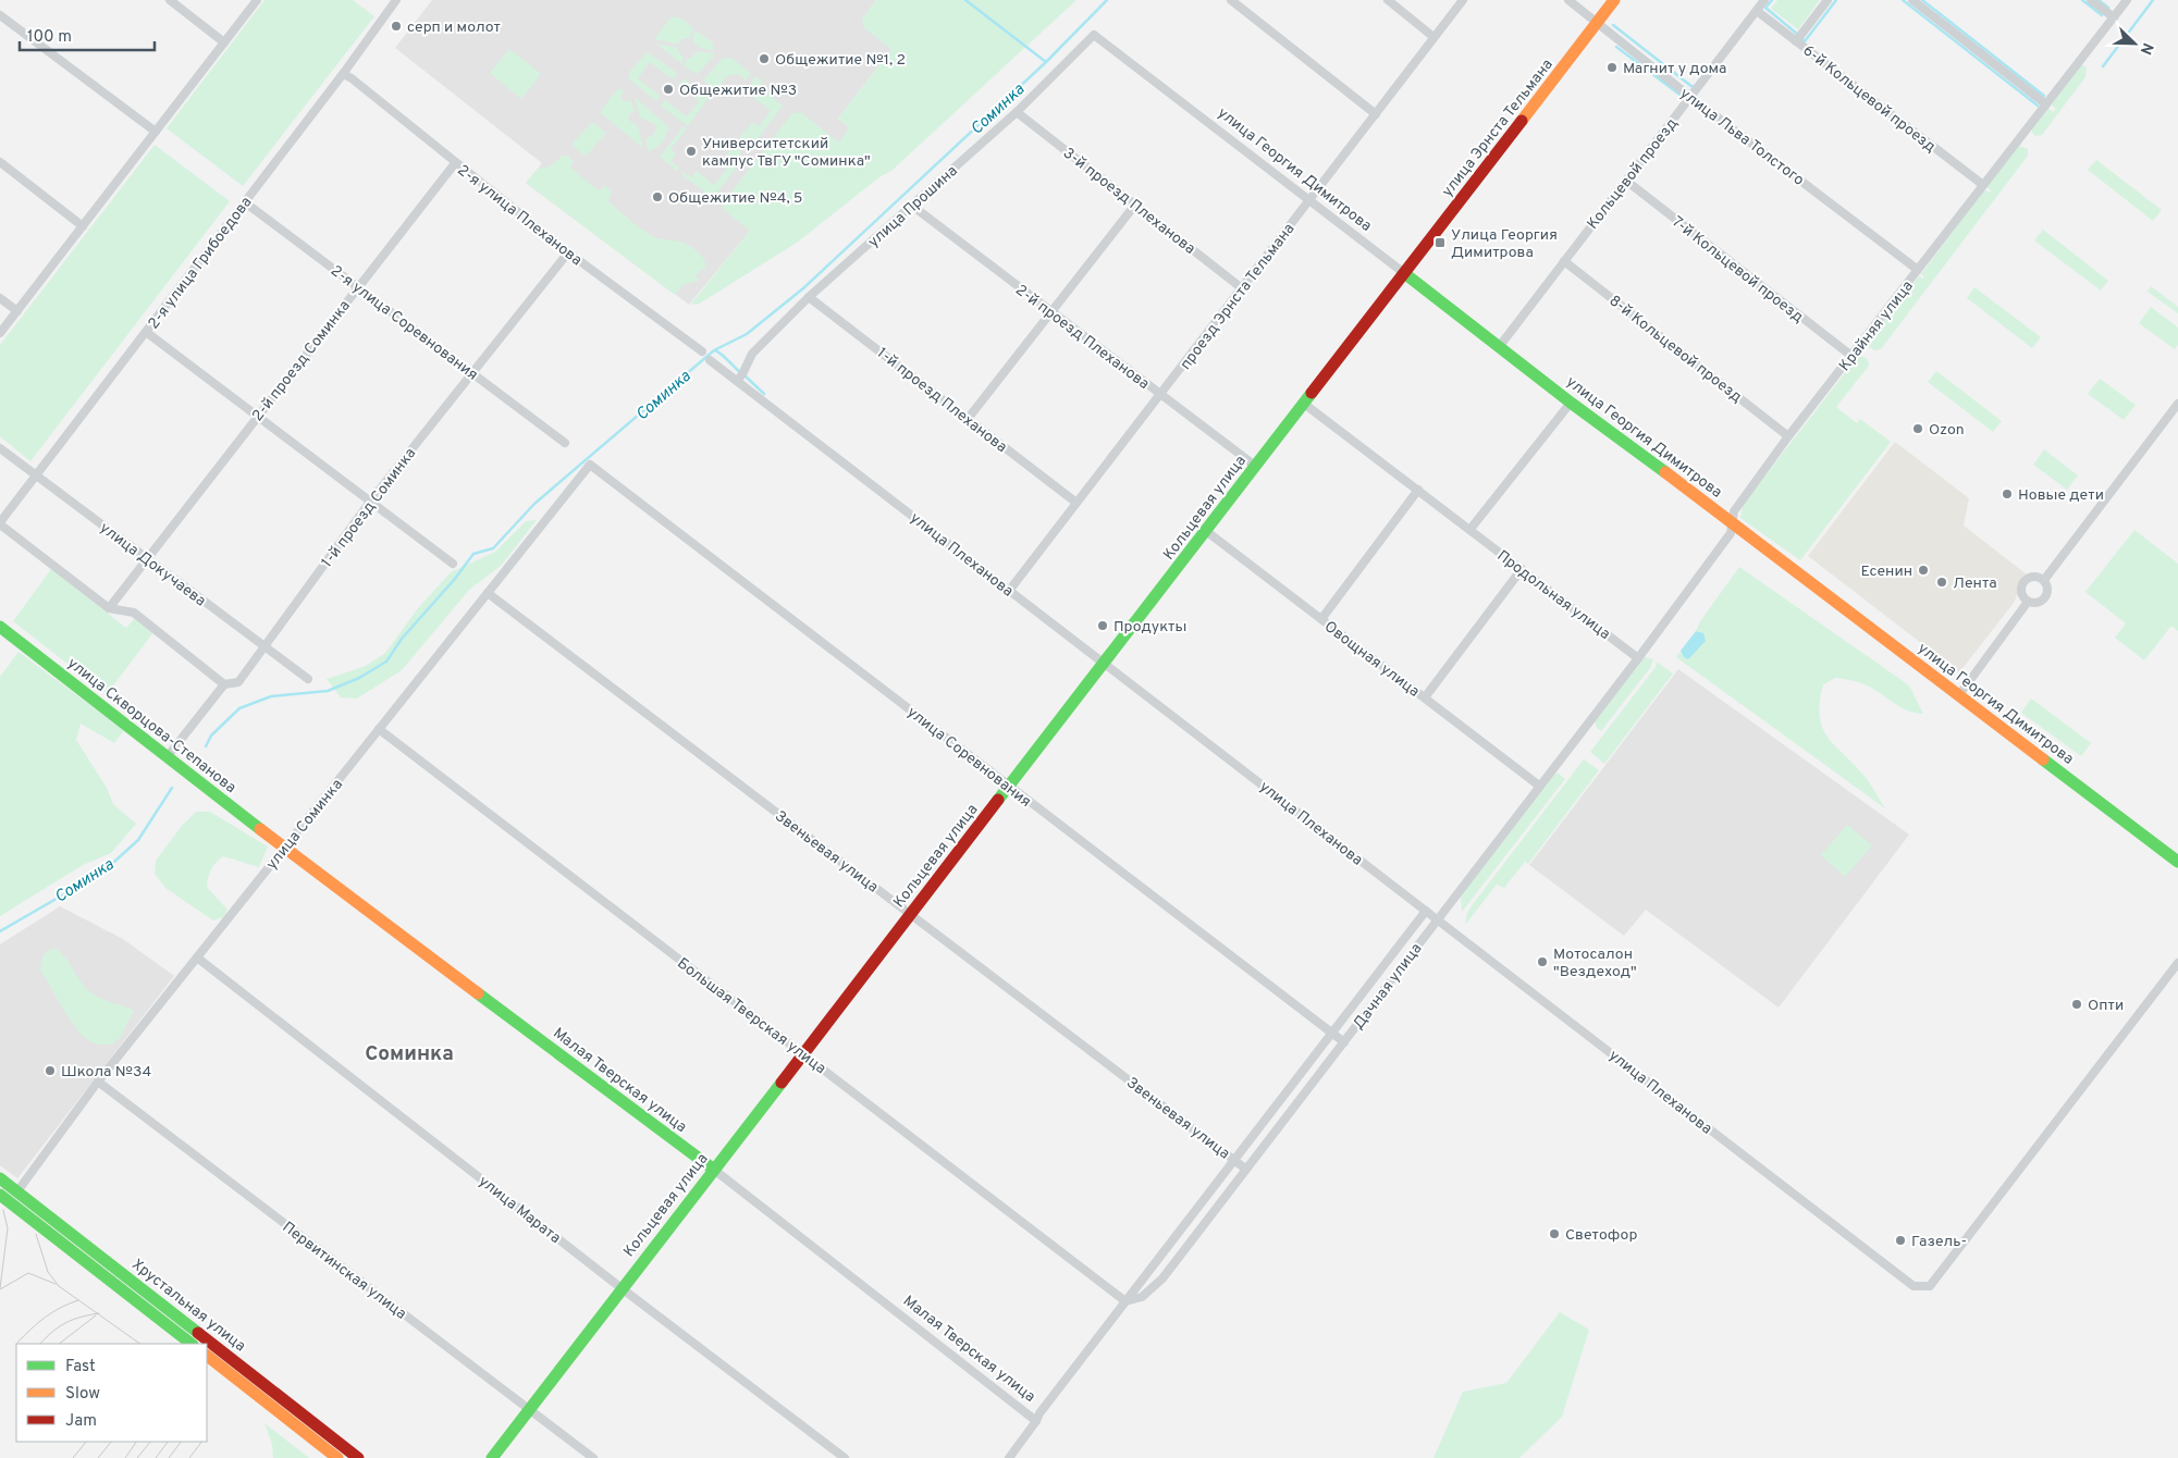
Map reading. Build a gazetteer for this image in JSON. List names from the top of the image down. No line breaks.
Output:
{"streets":{"main road":["улица Эрнста Тельмана","улица Георгия Димитрова","Кольцевая улица","улица Скворцова-Степанова","Малая Тверская улица","Хрустальная улица"],"street":["6-й Кольцевой проезд","улица Льва Толстого","Кольцевой проезд","3-й проезд Плеханова","улица Прошина","2-я улица Плеханова","2-я улица Грибоедова","7-й Кольцевой проезд","проезд Эрнста Тельмана","2-я улица Соревнования","Крайняя улица","2-й проезд Плеханова","8-й Кольцевой проезд","2-й проезд Соминка","1-й проезд Плеханова","1-й проезд Соминка","улица Плеханова","улица Докучаева","Продольная улица","Овощная улица","улица Соревнования","улица Соминка","Звеньевая улица","Дачная улица","Большая Тверская улица","улица Марата","Первитинская улица"]},"crossings":[["6-й Кольцевой проезд","Кольцевой проезд"],["6-й Кольцевой проезд","Крайняя улица"],["улица Эрнста Тельмана","улица Льва Толстого"],["улица Эрнста Тельмана","улица Георгия Димитрова"],["улица Эрнста Тельмана","Кольцевая улица"],["улица Льва Толстого","Кольцевой проезд"],["улица Льва Толстого","Крайняя улица"],["улица Георгия Димитрова","Кольцевой проезд"],["улица Георгия Димитрова","улица Прошина"],["улица Георгия Димитрова","проезд Эрнста Тельмана"],["улица Георгия Димитрова","Крайняя улица"],["улица Георгия Димитрова","Кольцевая улица"],["Кольцевой проезд","7-й Кольцевой проезд"],["Кольцевой проезд","8-й Кольцевой проезд"],["3-й проезд Плеханова","улица Прошина"],["3-й проезд Плеханова","проезд Эрнста Тельмана"],["улица Прошина","2-й проезд Плеханова"],["улица Прошина","1-й проезд Плеханова"],["улица Прошина","улица Плеханова"],["2-я улица Плеханова","2-я улица Грибоедова"],["2-я улица Плеханова","2-й проезд Соминка"],["2-я улица Плеханова","1-й проезд Соминка"],["2-я улица Грибоедова","2-я улица Соревнования"],["2-я улица Грибоедова","улица Докучаева"],["7-й Кольцевой проезд","Крайняя улица"],["проезд Эрнста Тельмана","2-й проезд Плеханова"],["проезд Эрнста Тельмана","1-й проезд Плеханова"],["проезд Эрнста Тельмана","улица Плеханова"],["2-я улица Соревнования","2-й проезд Соминка"],["2-я улица Соревнования","1-й проезд Соминка"],["Крайняя улица","8-й Кольцевой проезд"],["Крайняя улица","Продольная улица"],["Крайняя улица","Дачная улица"],["2-й проезд Плеханова","Кольцевая улица"],["2-й проезд Соминка","улица Докучаева"],["1-й проезд Соминка","улица Докучаева"],["1-й проезд Соминка","улица Скворцова-Степанова"],["Кольцевая улица","улица Плеханова"],["Кольцевая улица","Продольная улица"],["Кольцевая улица","Овощная улица"],["Кольцевая улица","улица Соревнования"],["Кольцевая улица","Звеньевая улица"],["Кольцевая улица","Большая Тверская улица"],["Кольцевая улица","Малая Тверская улица"],["Кольцевая улица","улица Марата"],["Кольцевая улица","Первитинская улица"],["улица Плеханова","Дачная улица"],["Продольная улица","Дачная улица"],["Овощная улица","Дачная улица"],["улица Скворцова-Степанова","улица Соминка"],["улица Скворцова-Степанова","Малая Тверская улица"],["улица Соревнования","улица Соминка"],["улица Соревнования","Дачная улица"],["улица Соминка","Звеньевая улица"],["улица Соминка","Большая Тверская улица"],["улица Соминка","Малая Тверская улица"],["улица Соминка","улица Марата"],["улица Соминка","Первитинская улица"],["улица Соминка","Хрустальная улица"],["Звеньевая улица","Дачная улица"],["Дачная улица","Большая Тверская улица"],["Дачная улица","Малая Тверская улица"]],"districts":["Соминка"],"water":["Соминка"],"places":{"other":["серп и молот","Общежитие №1, 2","Магнит у дома","Общежитие №3","Университетский кампус ТвГУ \"Соминка\"","Общежитие №4, 5","Ozon","Новые дети","Есенин","Лента","Продукты","Мотосалон \"Вездеход\"","Опти","Школа №34","Светофор","Газель-"],"transit":["Улица Георгия Димитрова"]},"legend":["Fast","Slow","Jam"],"scale_bar":"100 m","north":"bottom right"}
